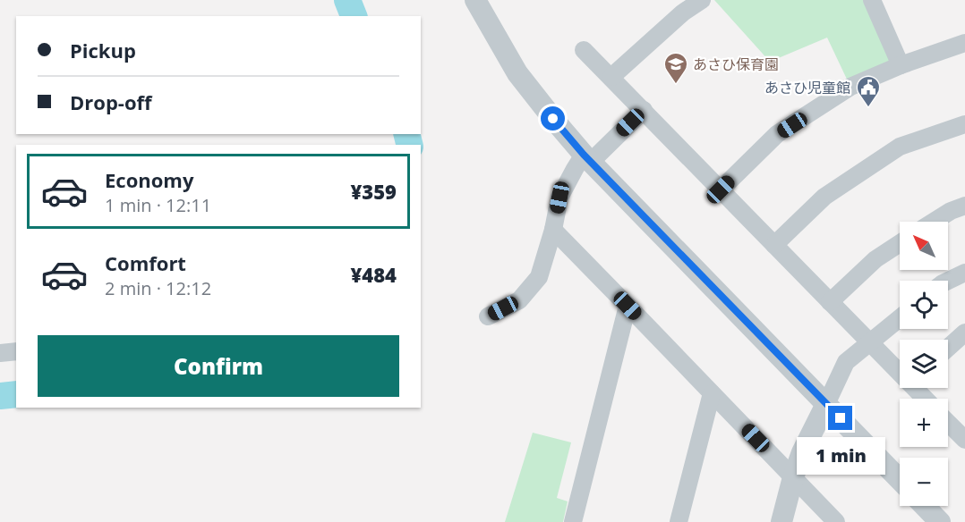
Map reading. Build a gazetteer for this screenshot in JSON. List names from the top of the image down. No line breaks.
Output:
{"places":{"school or university":["あさひ保育園"],"public building":["あさひ児童館"]},"north":"top left","page":{"banner":["Pickup","Drop-off"],"list":[{"name":"Economy","note":"1 min · 12:11","value":"¥359"},{"name":"Comfort","note":"2 min · 12:12","value":"¥484"}],"map_buttons":["+","−"],"buttons":"Confirm","bubble":"1 min"}}
